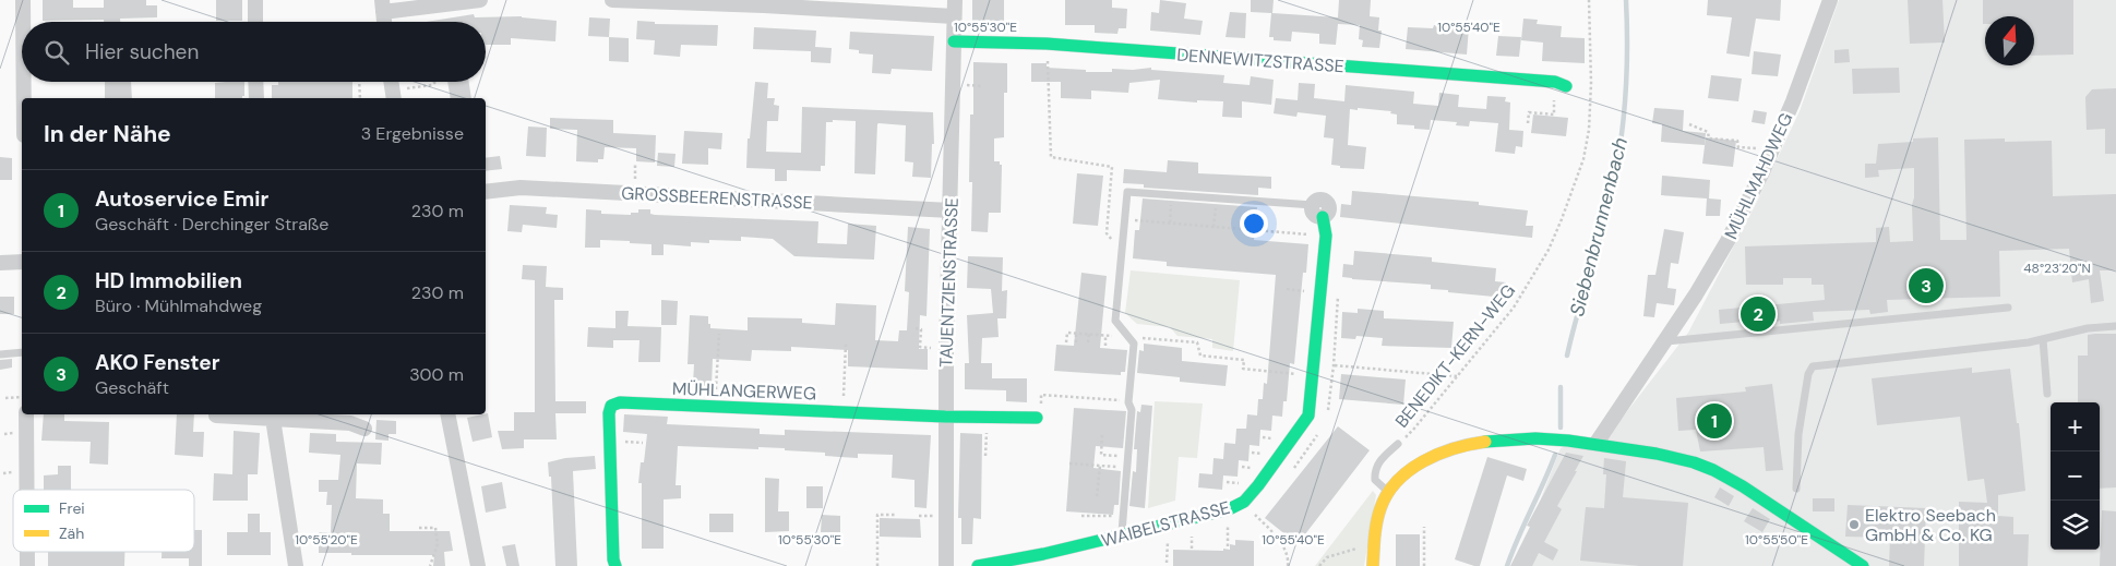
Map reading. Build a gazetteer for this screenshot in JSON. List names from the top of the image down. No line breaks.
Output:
{"streets":{"street":["DENNEWITZSTRASSE","MÜHLMAHDWEG","GROSSBEERENSTRASSE","TAUENTZIENSTRASSE","MÜHLANGERWEG","WAIBELSTRASSE"],"path":["BENEDIKT-KERN-WEG"]},"crossings":[["DENNEWITZSTRASSE","TAUENTZIENSTRASSE"],["GROSSBEERENSTRASSE","TAUENTZIENSTRASSE"],["TAUENTZIENSTRASSE","MÜHLANGERWEG"]],"water":["Siebenbrunnenbach"],"places":["Elektro Seebach GmbH & Co. KG"],"legend":["Frei","Zäh"],"north":"top","page":{"search":"Hier suchen","heading":["In der Nähe","3 Ergebnisse"],"list":[{"mark":"1","name":"Autoservice Emir","note":"Geschäft · Derchinger Straße","value":"230 m"},{"mark":"2","name":"HD Immobilien","note":"Büro · Mühlmahdweg","value":"230 m"},{"mark":"3","name":"AKO Fenster","note":"Geschäft","value":"300 m"}],"pins":["3","2","1"],"map_buttons":["+","−"]},"coordinates":["10°55'30\"E","10°55'40\"E","48°23'20\"N","10°55'20\"E","10°55'50\"E"]}
